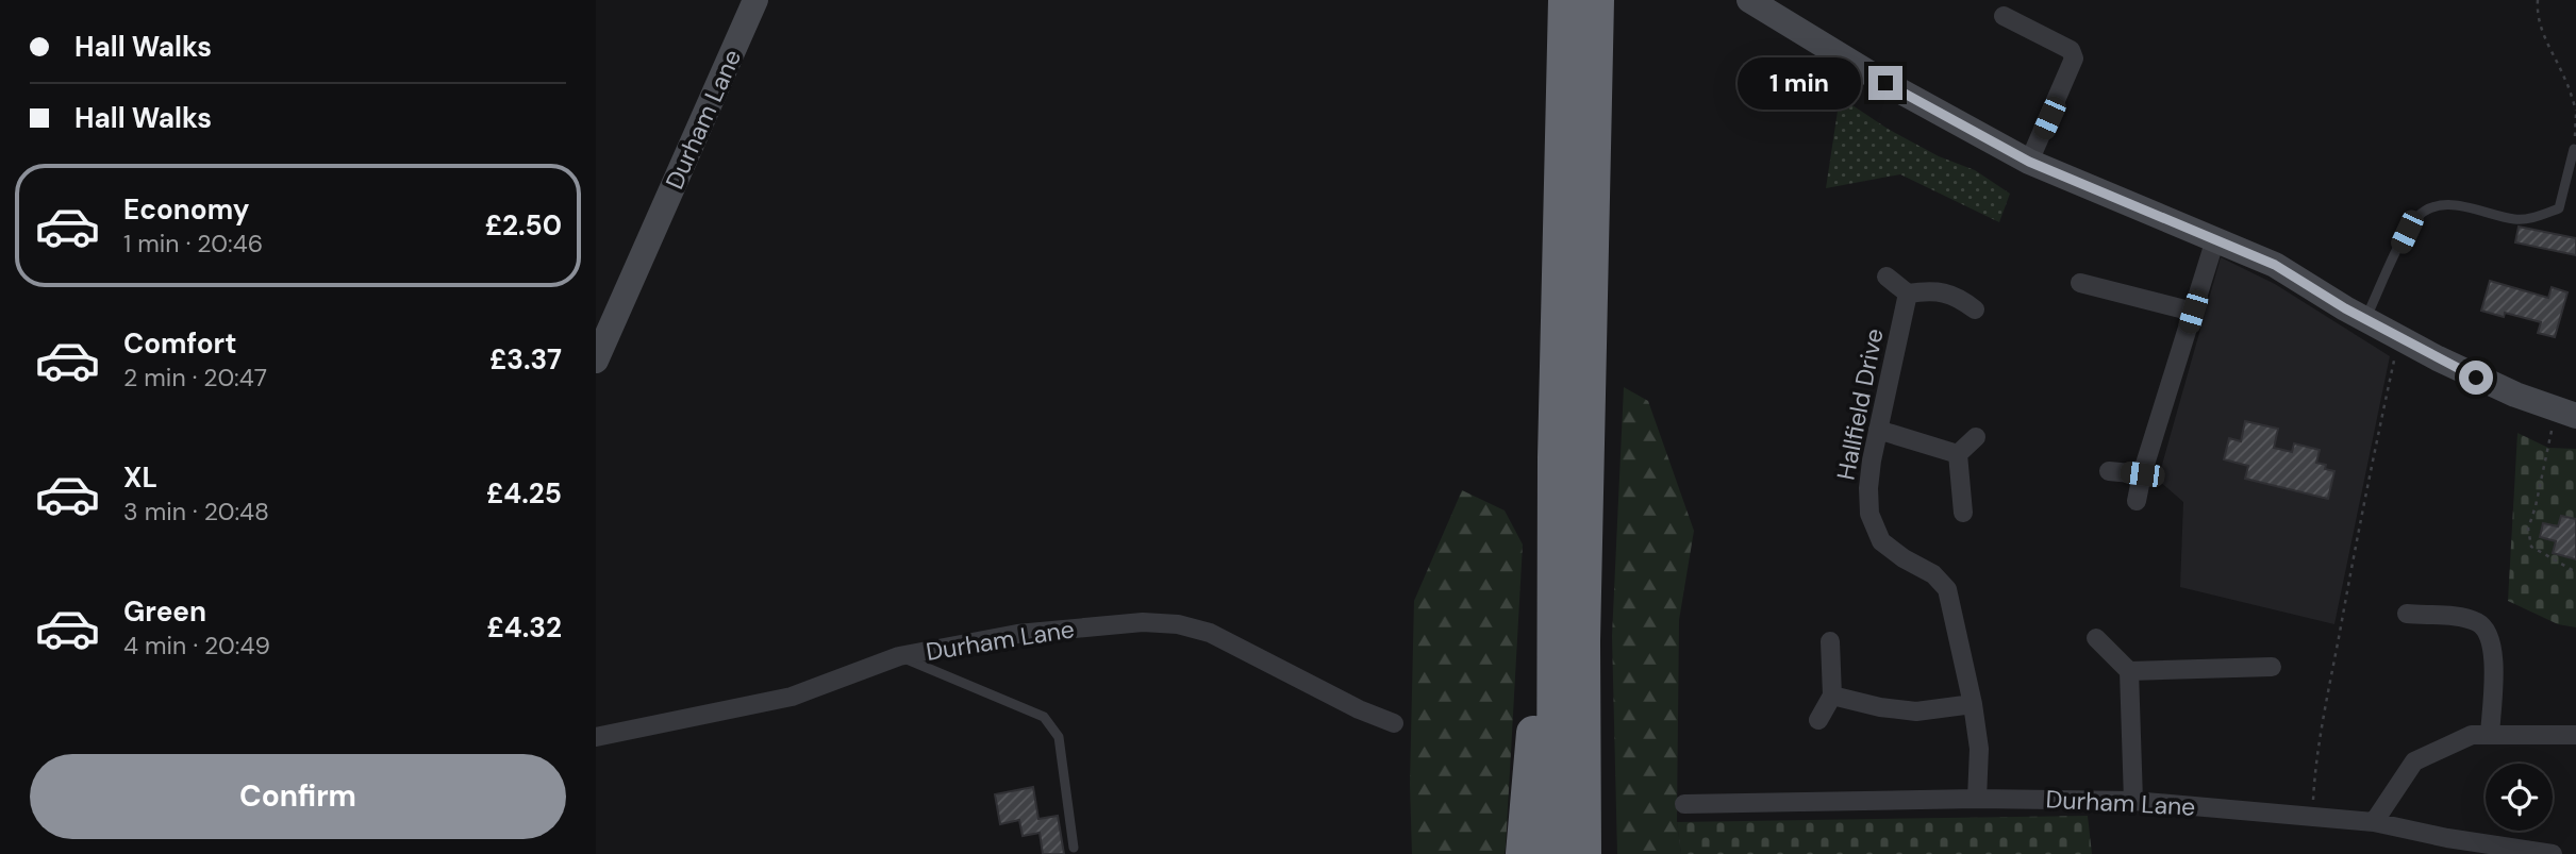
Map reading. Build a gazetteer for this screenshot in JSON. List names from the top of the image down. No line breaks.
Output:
{"streets":{"main road":["Durham Lane"],"street":["Hallfield Drive"]},"crossings":[["Durham Lane","Hallfield Drive"]],"page":{"banner":["Hall Walks","Hall Walks"],"bubble":"1 min","list":[{"name":"Economy","note":"1 min · 20:46","value":"£2.50"},{"name":"Comfort","note":"2 min · 20:47","value":"£3.37"},{"name":"XL","note":"3 min · 20:48","value":"£4.25"},{"name":"Green","note":"4 min · 20:49","value":"£4.32"}],"buttons":"Confirm"}}
